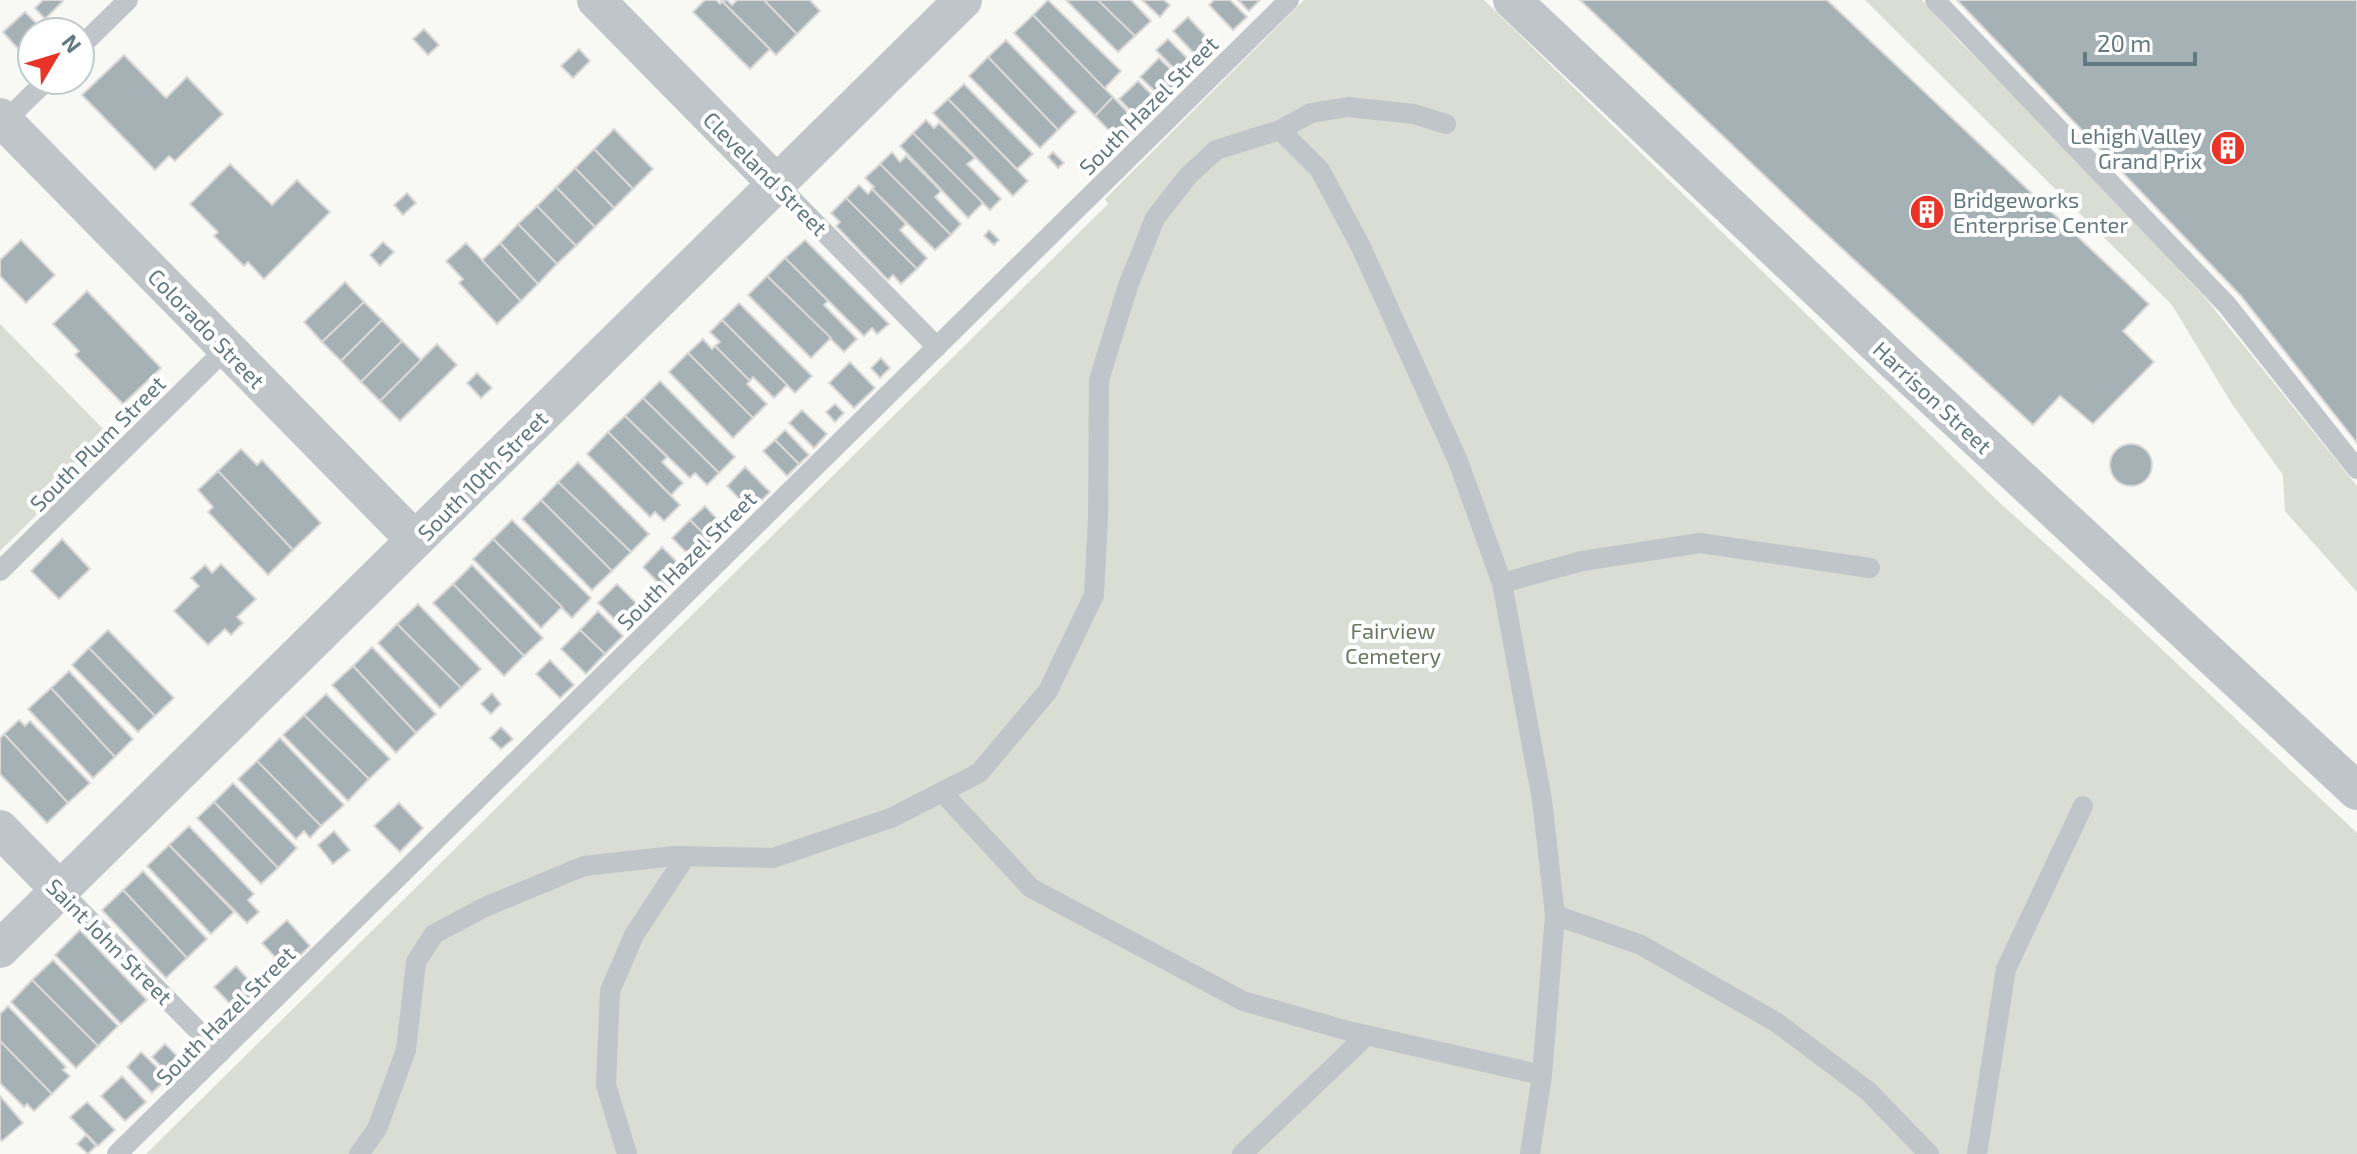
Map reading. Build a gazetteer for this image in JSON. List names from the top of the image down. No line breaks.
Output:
{"streets":{"street":["Cleveland Street","Colorado Street","Harrison Street","South 10th Street","Saint John Street"],"lane":["South Hazel Street","South Plum Street"]},"crossings":[["South Hazel Street","Cleveland Street"],["South Hazel Street","Saint John Street"],["Cleveland Street","South 10th Street"],["Colorado Street","South Plum Street"],["Colorado Street","South 10th Street"],["South 10th Street","Saint John Street"]],"parks":["Fairview Cemetery"],"places":{"building":["Lehigh Valley Grand Prix","Bridgeworks Enterprise Center"]},"scale_bar":"20 m","north":"top right"}
